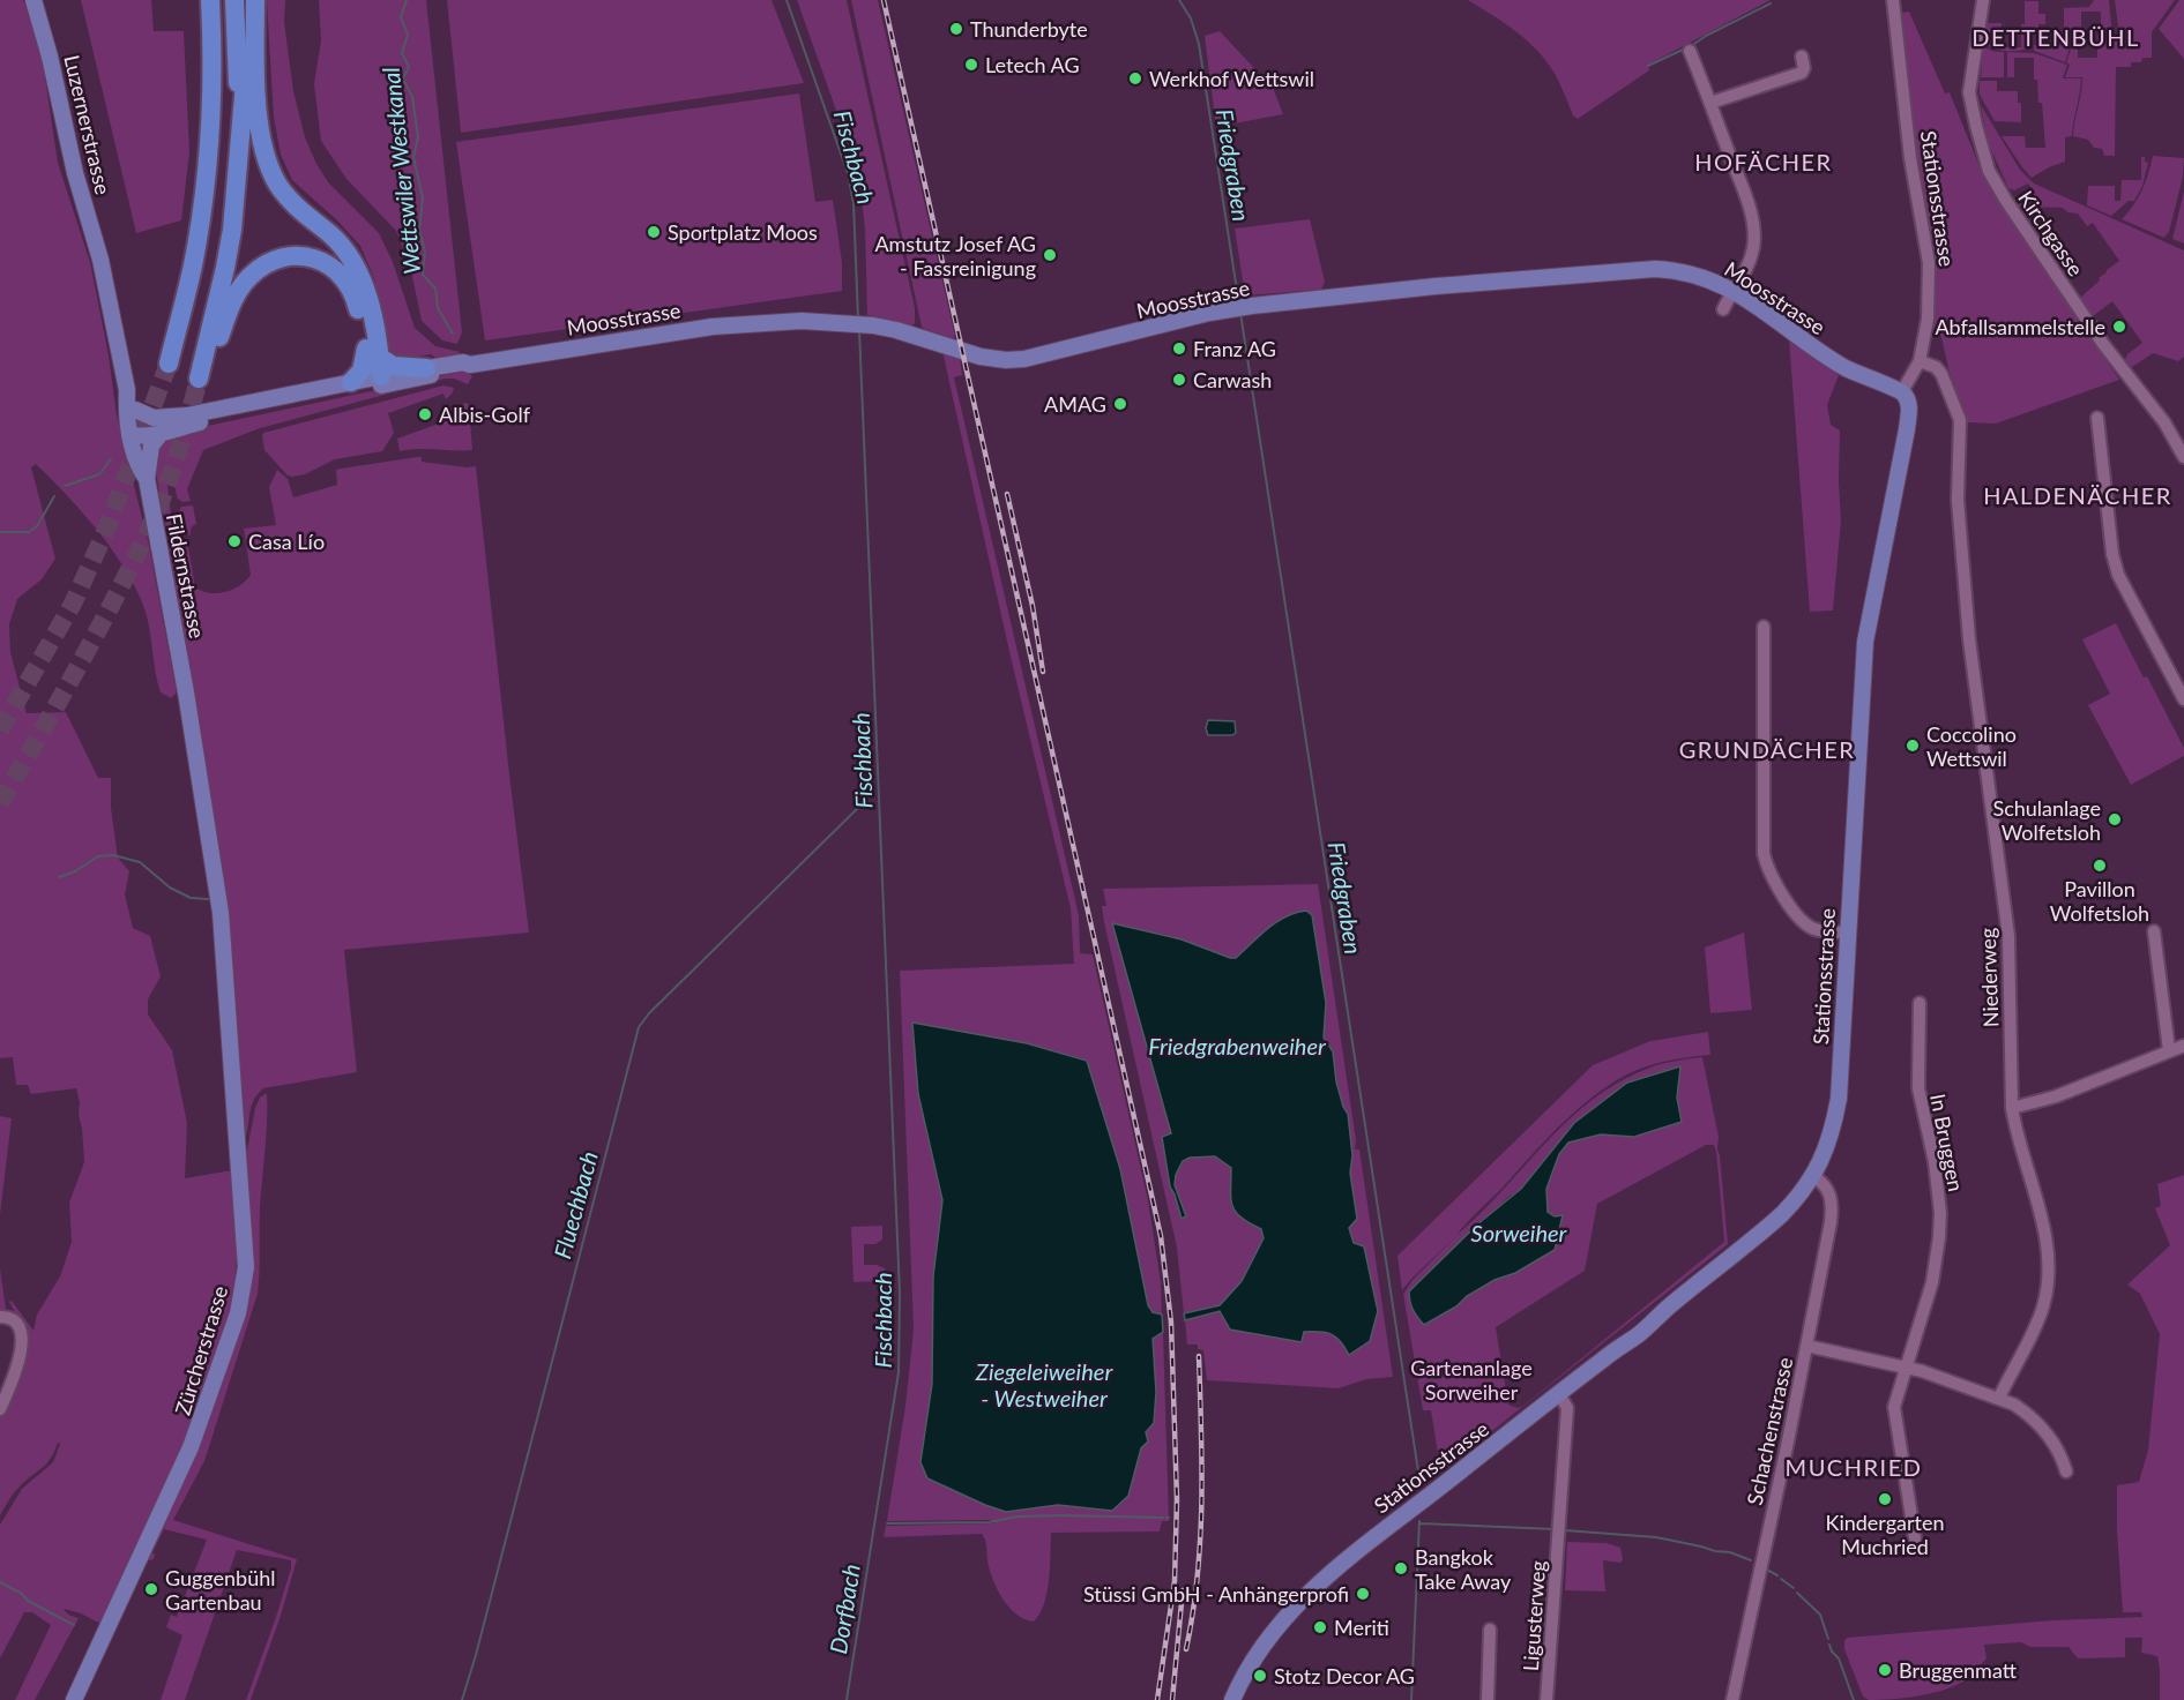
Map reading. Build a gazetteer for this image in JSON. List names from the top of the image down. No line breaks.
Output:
{"streets":{"main road":["Luzernerstrasse","Stationsstrasse","Moosstrasse","Fildernstrasse","Zürcherstrasse"],"street":["Kirchgasse","Niederweg","In Bruggen","Schachenstrasse","Ligusterweg"]},"crossings":[["Stationsstrasse","Moosstrasse"],["Stationsstrasse","Niederweg"],["Stationsstrasse","Schachenstrasse"],["Stationsstrasse","Ligusterweg"],["Fildernstrasse","Zürcherstrasse"]],"districts":["DETTENBÜHL","HOFÄCHER","HALDENÄCHER","GRUNDÄCHER","MUCHRIED"],"water":["Fischbach","Friedgraben","Wettswiler Westkanal","Friedgrabenweiher","Fluechbach","Sorweiher","Ziegeleiweiher - Westweiher","Dorfbach"],"parks":["Gartenanlage Sorweiher"],"places":["Thunderbyte","Letech AG","Werkhof Wettswil","Sportplatz Moos","Amstutz Josef AG - Fassreinigung","Abfallsammelstelle","Franz AG","Carwash","AMAG","Albis-Golf","Casa Lío","Coccolino Wettswil","Schulanlage Wolfetsloh","Pavillon Wolfetsloh","Kindergarten Muchried","Bangkok Take Away","Guggenbühl Gartenbau","Stüssi GmbH - Anhängerprofi","Meriti","Bruggenmatt","Stotz Decor AG"]}
